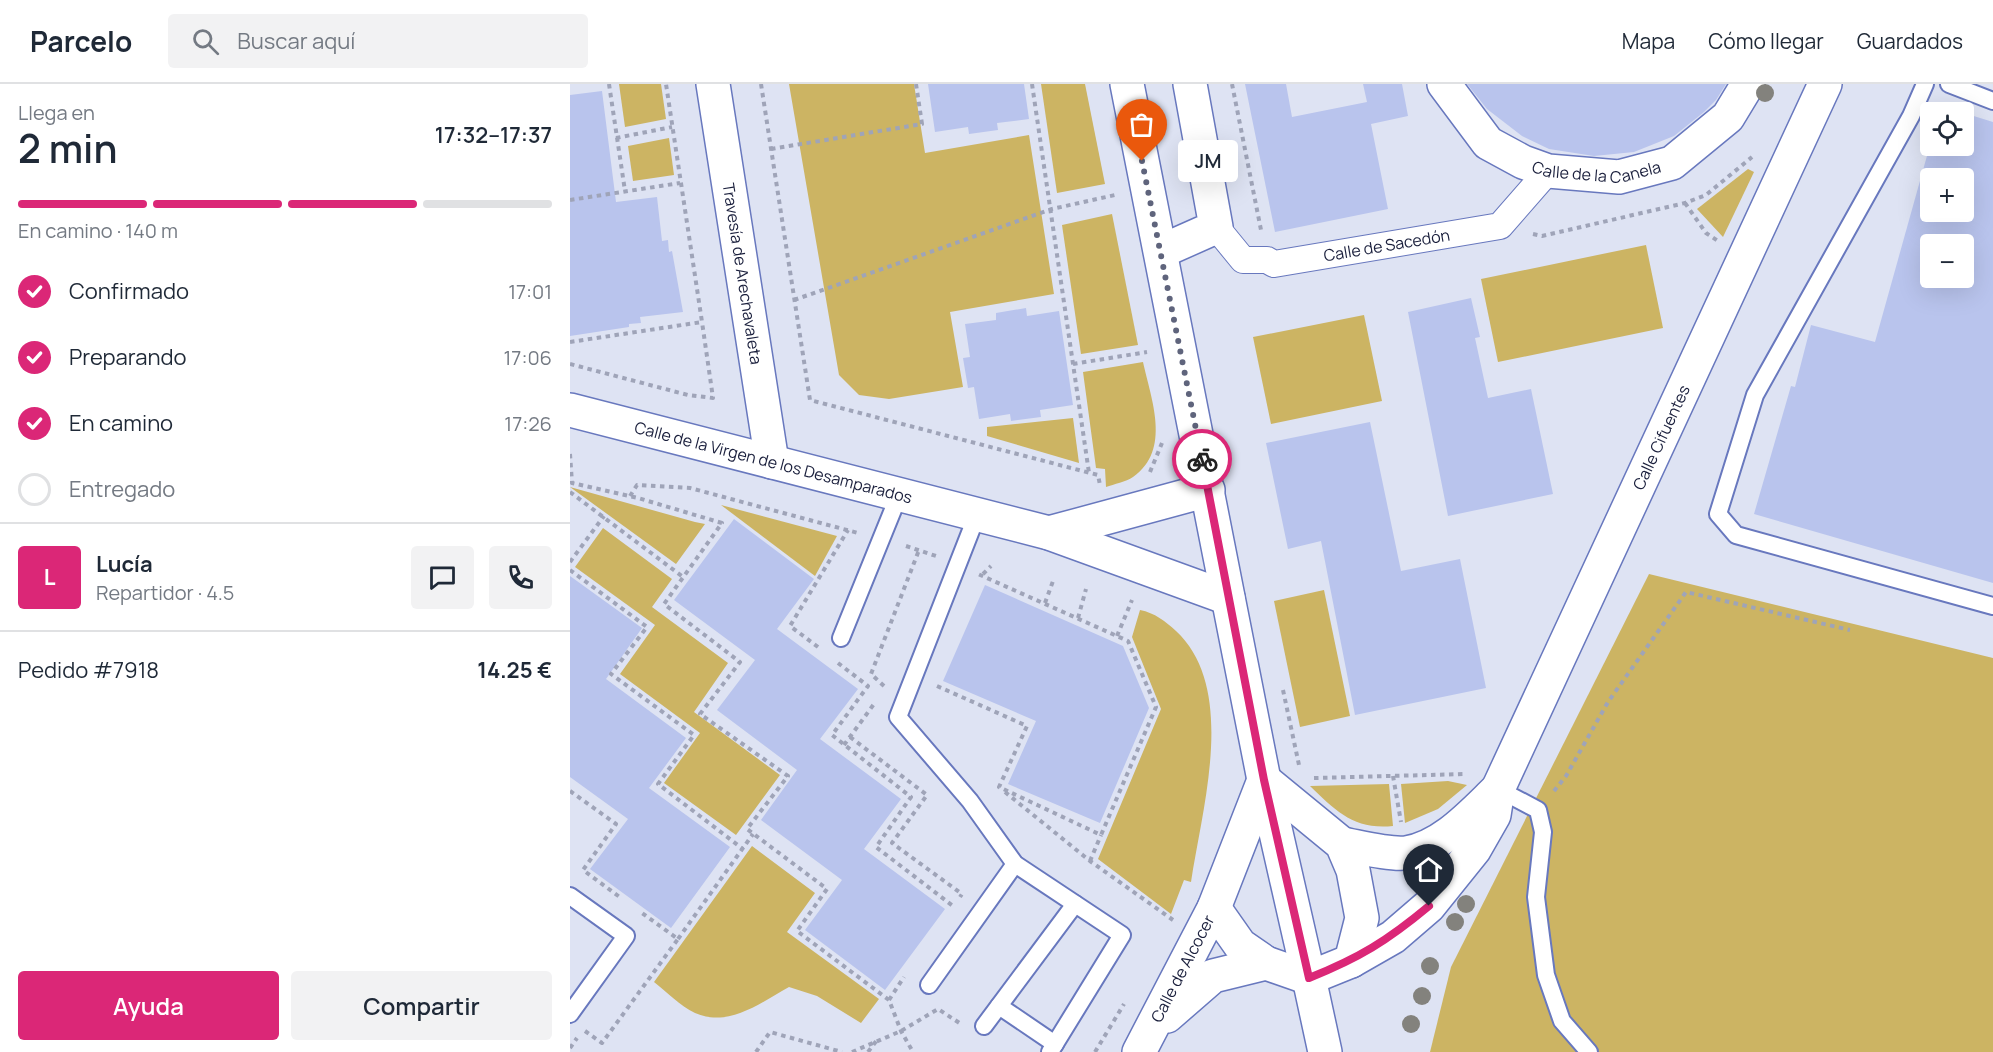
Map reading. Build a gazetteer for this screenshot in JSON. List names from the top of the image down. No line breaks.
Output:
{"streets":{"street":["Calle de la Canela","Calle de Sacedón","Travesía de Arechavaleta","Calle Cifuentes","Calle de la Virgen de los Desamparados","Calle de Alcocer"]},"crossings":[["Travesía de Arechavaleta","Calle de la Virgen de los Desamparados"]],"places":["JM"],"page":{"header":"Parcelo","search":"Buscar aquí","nav":["Mapa","Cómo llegar","Guardados"],"heading":["2 min","Llega en","17:32–17:37"],"panel":["Lucía","Repartidor · 4.5","Pedido #7918","14.25 €"],"map_buttons":["+","−"],"bubble":"JM","bar":"En camino · 140 m","list":[["Confirmado","17:01"],["Preparando","17:06"],["En camino","17:26"],"Entregado"],"round":"L","buttons":["Ayuda","Compartir"]}}
